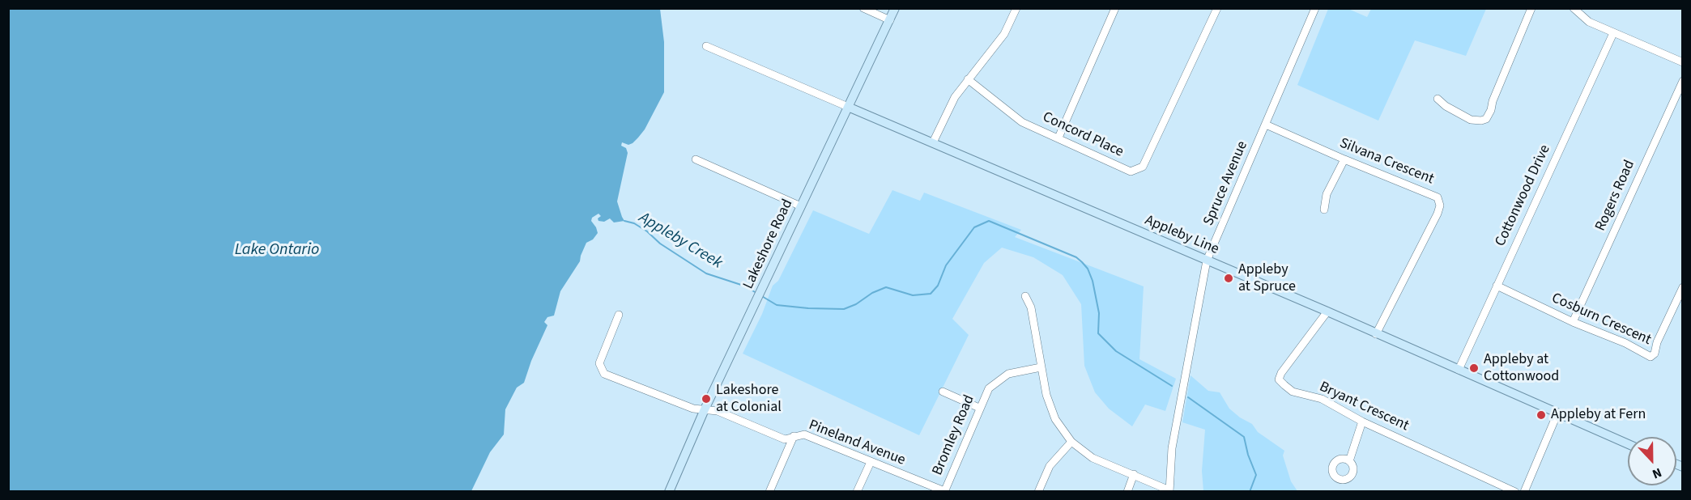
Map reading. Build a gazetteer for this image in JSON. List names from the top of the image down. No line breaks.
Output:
{"streets":{"main road":["Appleby Line","Lakeshore Road"],"street":["Concord Place","Silvana Crescent","Spruce Avenue","Cottonwood Drive","Rogers Road","Cosburn Crescent","Bryant Crescent","Bromley Road","Pineland Avenue"]},"crossings":[["Silvana Crescent","Spruce Avenue"],["Silvana Crescent","Appleby Line"],["Spruce Avenue","Appleby Line"],["Cottonwood Drive","Appleby Line"],["Cottonwood Drive","Cosburn Crescent"],["Rogers Road","Cosburn Crescent"],["Appleby Line","Lakeshore Road"],["Appleby Line","Bryant Crescent"],["Lakeshore Road","Pineland Avenue"],["Bromley Road","Pineland Avenue"]],"water":["Appleby Creek","Lake Ontario"],"places":["Appleby at Spruce","Appleby at Cottonwood","Lakeshore at Colonial","Appleby at Fern"],"north":"bottom"}
